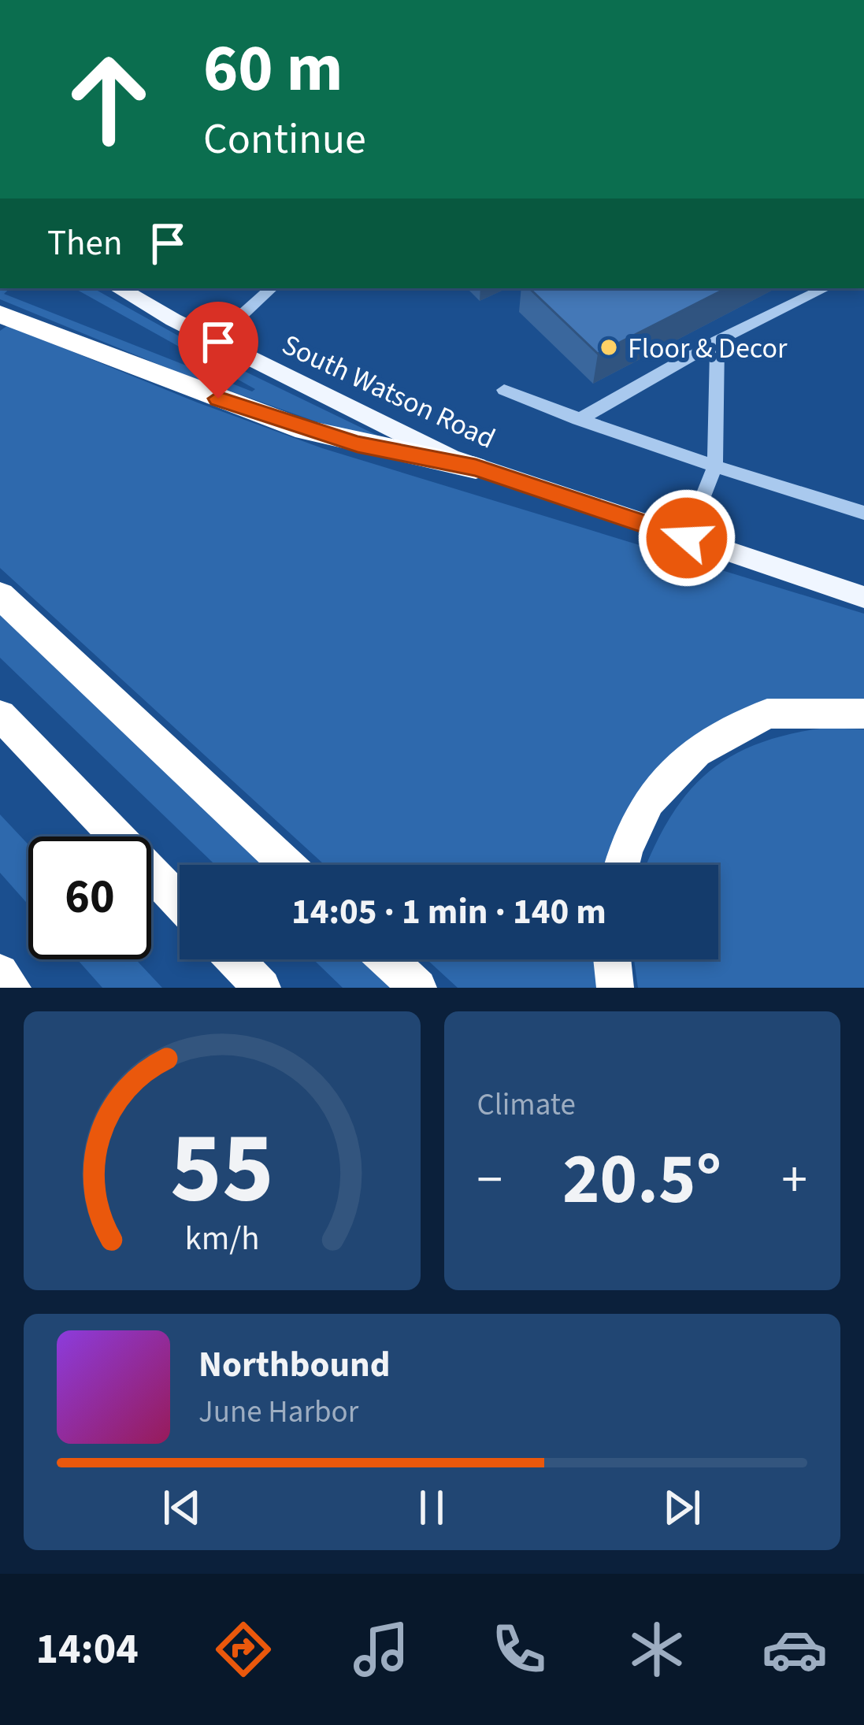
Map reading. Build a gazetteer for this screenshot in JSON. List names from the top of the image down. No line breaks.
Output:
{"streets":{"main road":["South Watson Road"]},"places":["Floor & Decor"],"page":{"turn":["60 m","Continue"],"then":"Then","limit":"60","trip":"14:05 · 1 min · 140 m","tile":"Climate","heat":["−","20.5°","+"],"song":["Northbound","June Harbor"],"tabs":"14:04","gauge":["55","km/h"]}}
